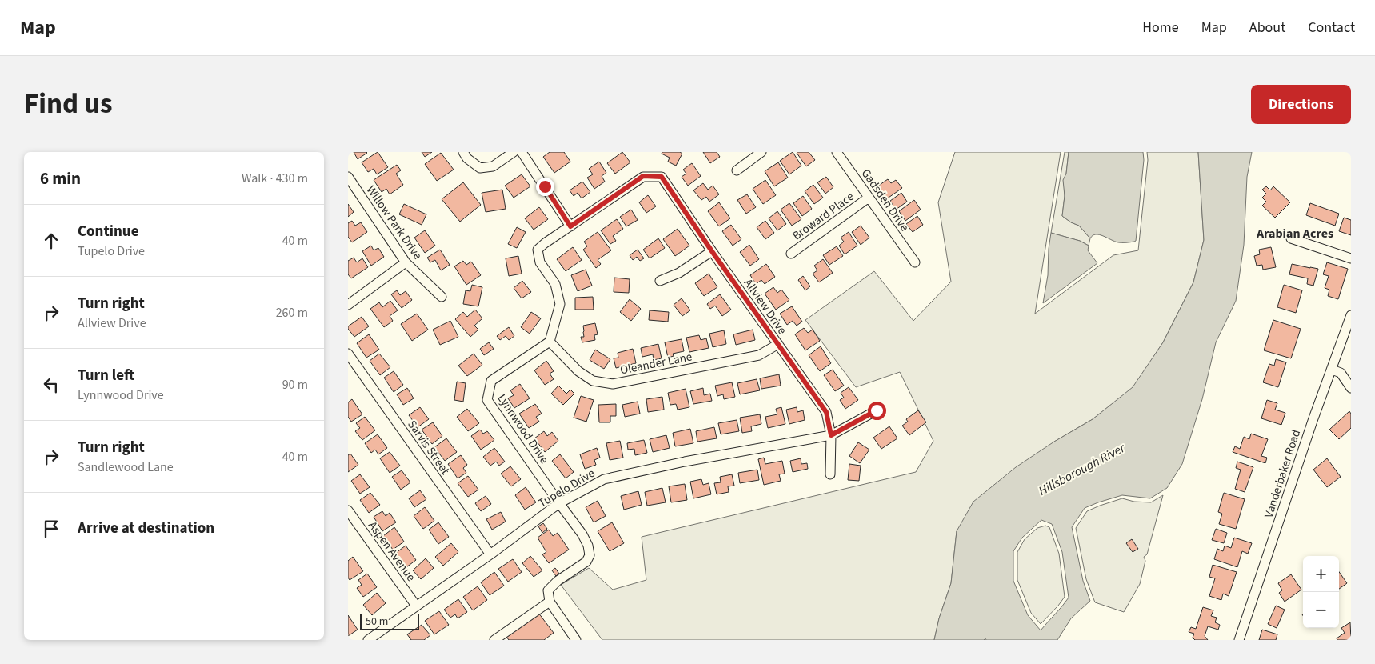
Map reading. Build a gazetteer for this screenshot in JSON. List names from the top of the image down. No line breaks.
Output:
{"streets":{"street":["Gadsden Drive","Broward Place","Willow Park Drive","Allview Drive","Oleander Lane","Lynnwood Drive","Sarvis Street","Vanderbaker Road","Tupelo Drive","Aspen Avenue"]},"crossings":[["Gadsden Drive","Broward Place"],["Allview Drive","Oleander Lane"],["Allview Drive","Tupelo Drive"],["Oleander Lane","Lynnwood Drive"],["Lynnwood Drive","Tupelo Drive"],["Sarvis Street","Tupelo Drive"],["Tupelo Drive","Aspen Avenue"]],"districts":["Arabian Acres"],"water":["Hillsborough River"],"scale_bar":"50 m","page":{"header":"Map","nav":["Home","Map","About","Contact"],"title":"Find us","buttons":"Directions","heading":["6 min","Walk · 430 m"],"list":[["Continue","Tupelo Drive","40 m"],["Turn right","Allview Drive","260 m"],["Turn left","Lynnwood Drive","90 m"],["Turn right","Sandlewood Lane","40 m"],"Arrive at destination"],"map_buttons":["+","−"],"scale":"50 m"}}
